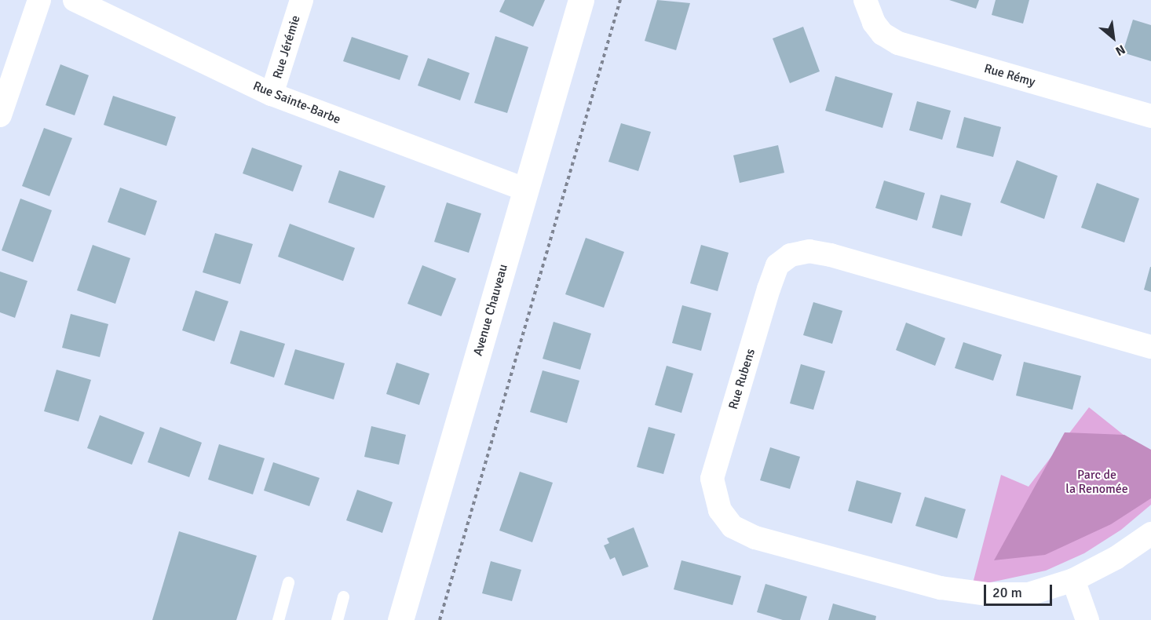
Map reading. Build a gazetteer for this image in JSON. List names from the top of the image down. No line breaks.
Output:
{"streets":{"street":["Rue Jérémie","Rue Rémy","Rue Sainte-Barbe","Avenue Chauveau","Rue Rubens"]},"crossings":[["Rue Jérémie","Rue Sainte-Barbe"],["Rue Sainte-Barbe","Avenue Chauveau"]],"parks":["Parc de la Renomée"],"scale_bar":"20 m","north":"bottom right"}
